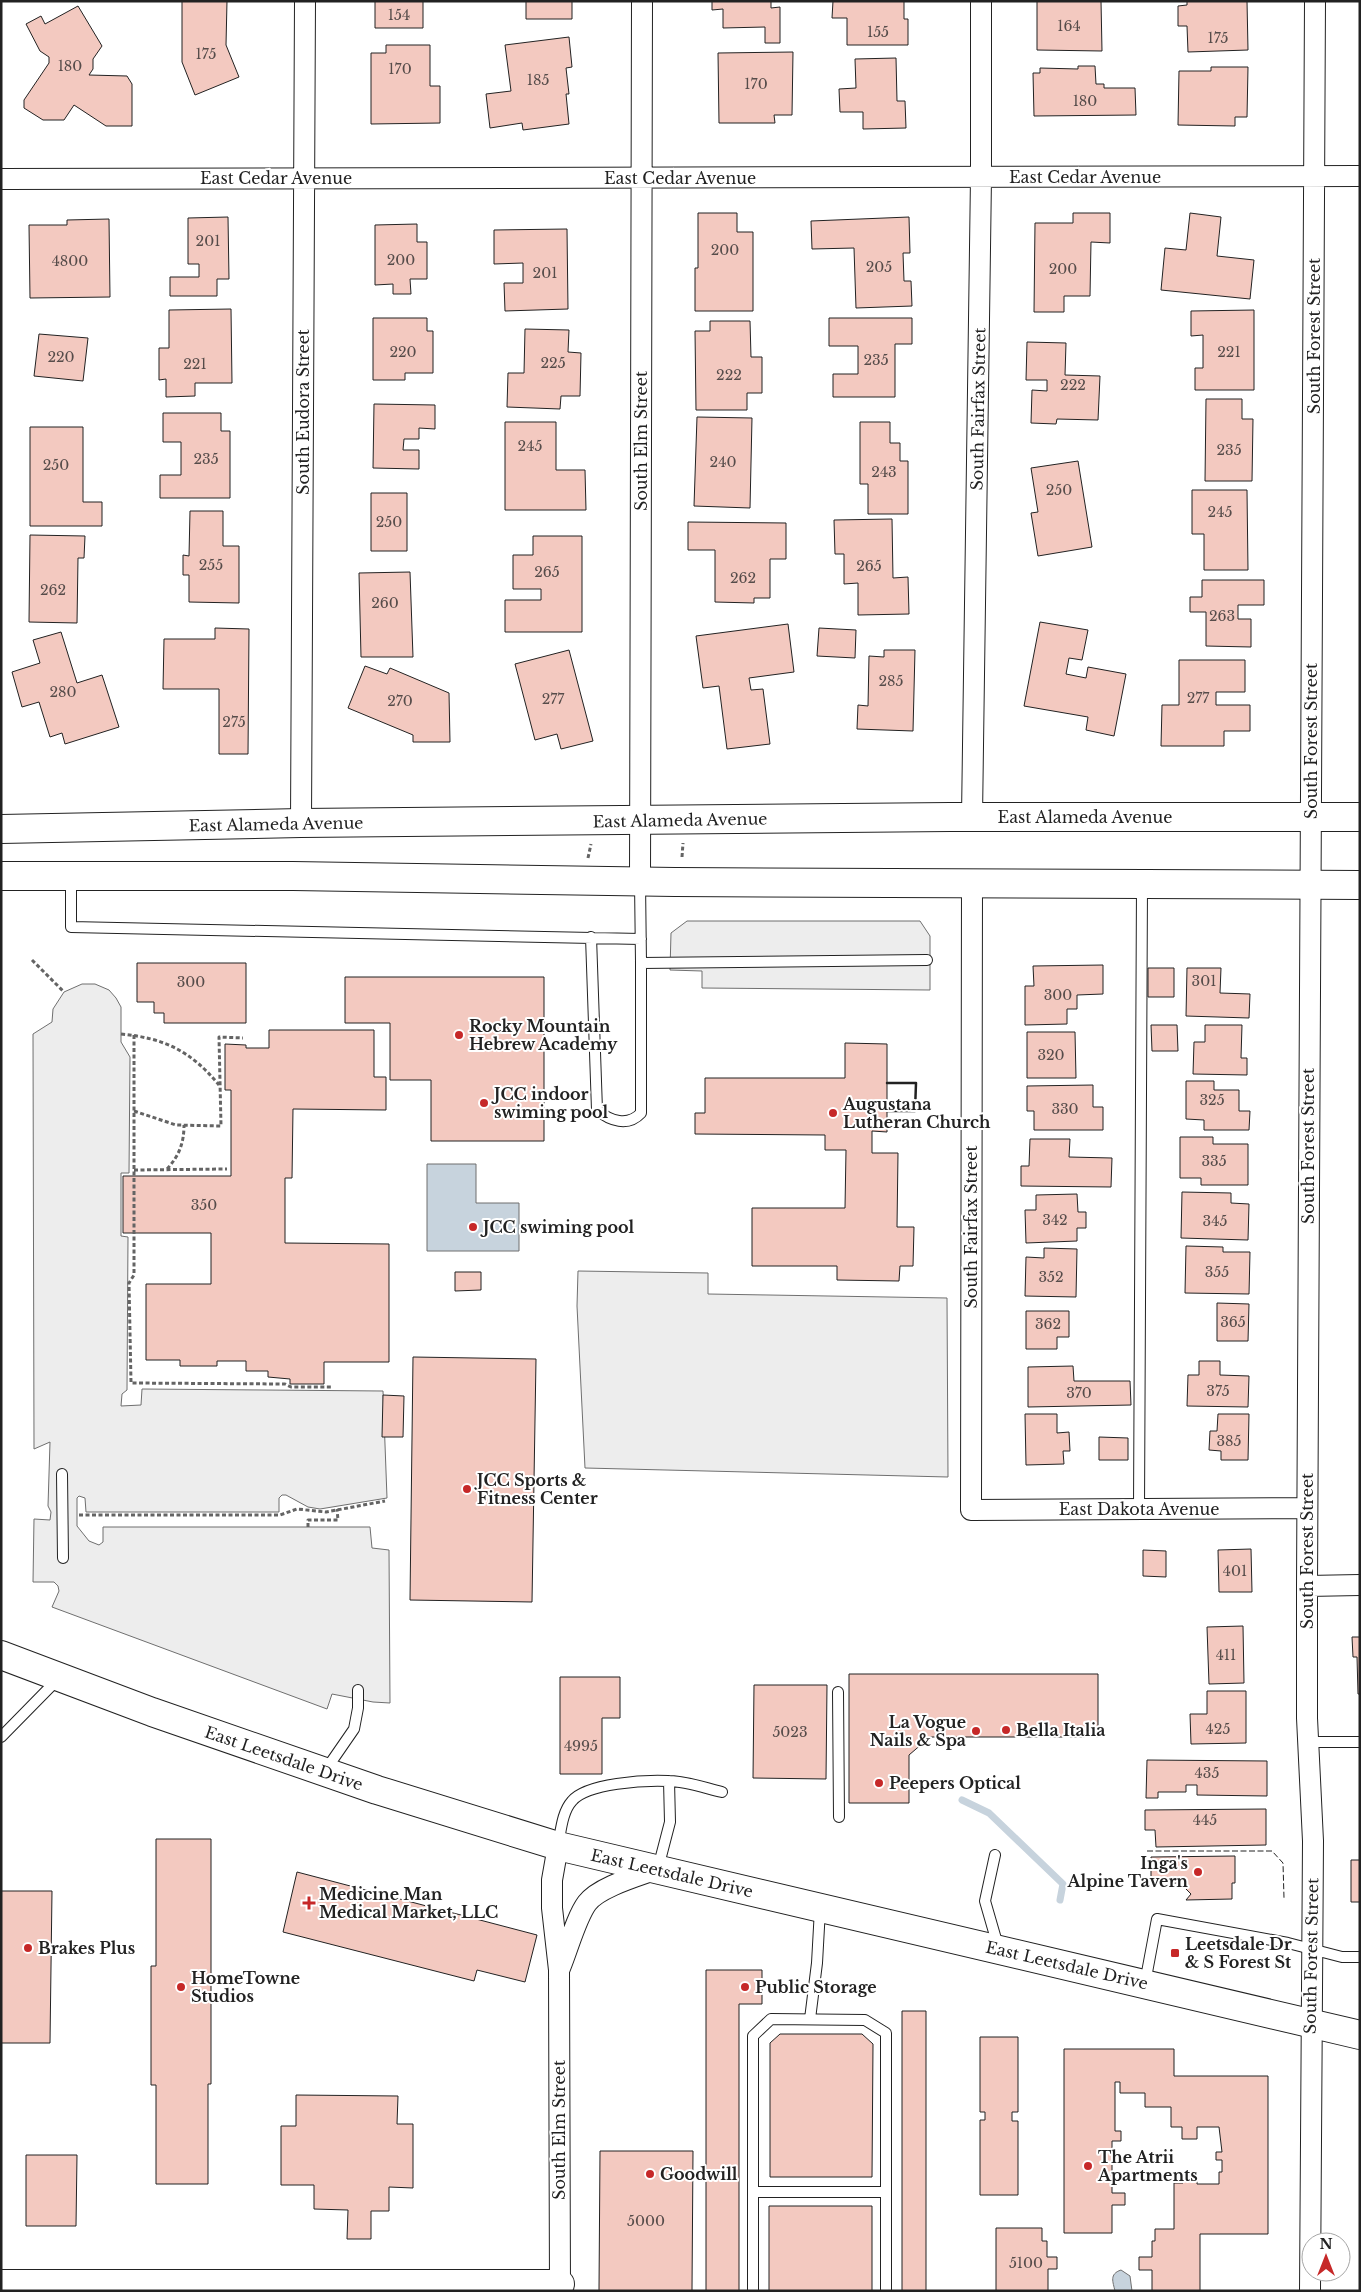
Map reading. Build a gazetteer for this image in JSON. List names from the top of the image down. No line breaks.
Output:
{"streets":{"main road":["East Alameda Avenue","East Leetsdale Drive"],"street":["East Cedar Avenue","South Forest Street","South Fairfax Street","South Eudora Street","South Elm Street","East Dakota Avenue"]},"crossings":[["East Cedar Avenue","South Forest Street"],["East Cedar Avenue","South Fairfax Street"],["East Cedar Avenue","South Eudora Street"],["East Cedar Avenue","South Elm Street"],["South Forest Street","East Alameda Avenue"],["South Forest Street","East Dakota Avenue"],["South Forest Street","East Leetsdale Drive"],["South Fairfax Street","East Alameda Avenue"],["South Fairfax Street","East Dakota Avenue"],["South Eudora Street","East Alameda Avenue"],["South Elm Street","East Alameda Avenue"],["South Elm Street","East Leetsdale Drive"]],"places":{"other":["Rocky Mountain Hebrew Academy","JCC indoor swiming pool","Augustana Lutheran Church","JCC swiming pool","JCC Sports & Fitness Center","Bella Italia","La Vogue Nails & Spa","Peepers Optical","Inga's Alpine Tavern","Brakes Plus","HomeTowne Studios","Public Storage","The Atrii Apartments","Goodwill"],"health":["Medicine Man Medical Market, LLC"],"transit":["Leetsdale Dr & S Forest St"]},"house_numbers":["154","164","155","175","175","180","170","185","170","180","201","200","200","4800","205","200","201","220","221","220","235","225","221","222","222","245","235","235","240","250","243","250","245","250","255","265","265","262","262","260","263","285","280","277","277","270","275","301","300","300","320","325","330","335","350","342","345","355","352","365","362","375","370","385","401","411","425","5023","4995","435","445","5000","5100"],"north":"top"}
